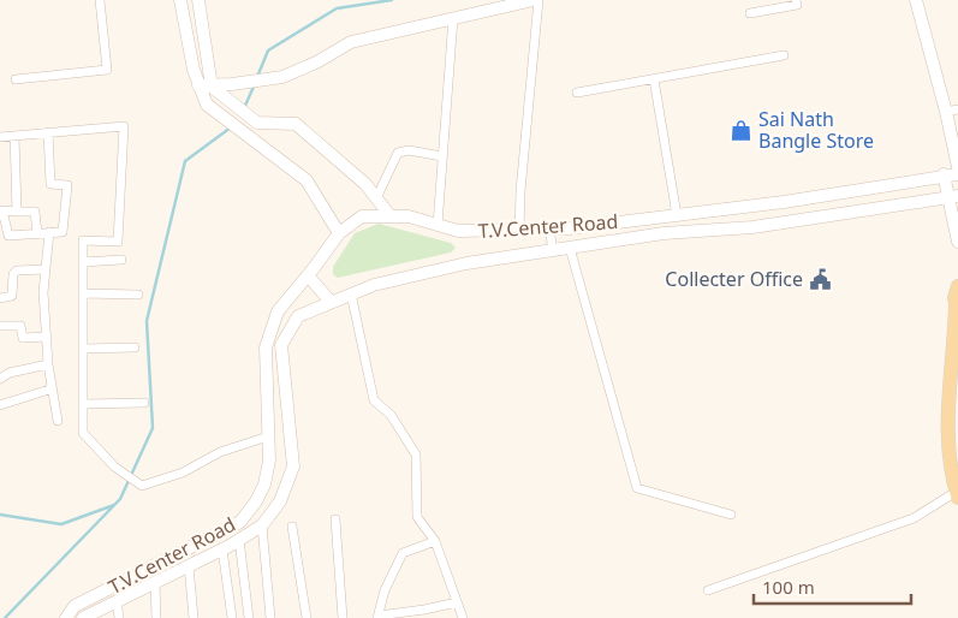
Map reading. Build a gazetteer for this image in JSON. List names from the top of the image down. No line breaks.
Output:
{"streets":{"street":["T.V.Center Road"]},"places":{"shop":["Sai Nath Bangle Store"],"public building":["Collecter Office"]},"scale_bar":"100 m"}
